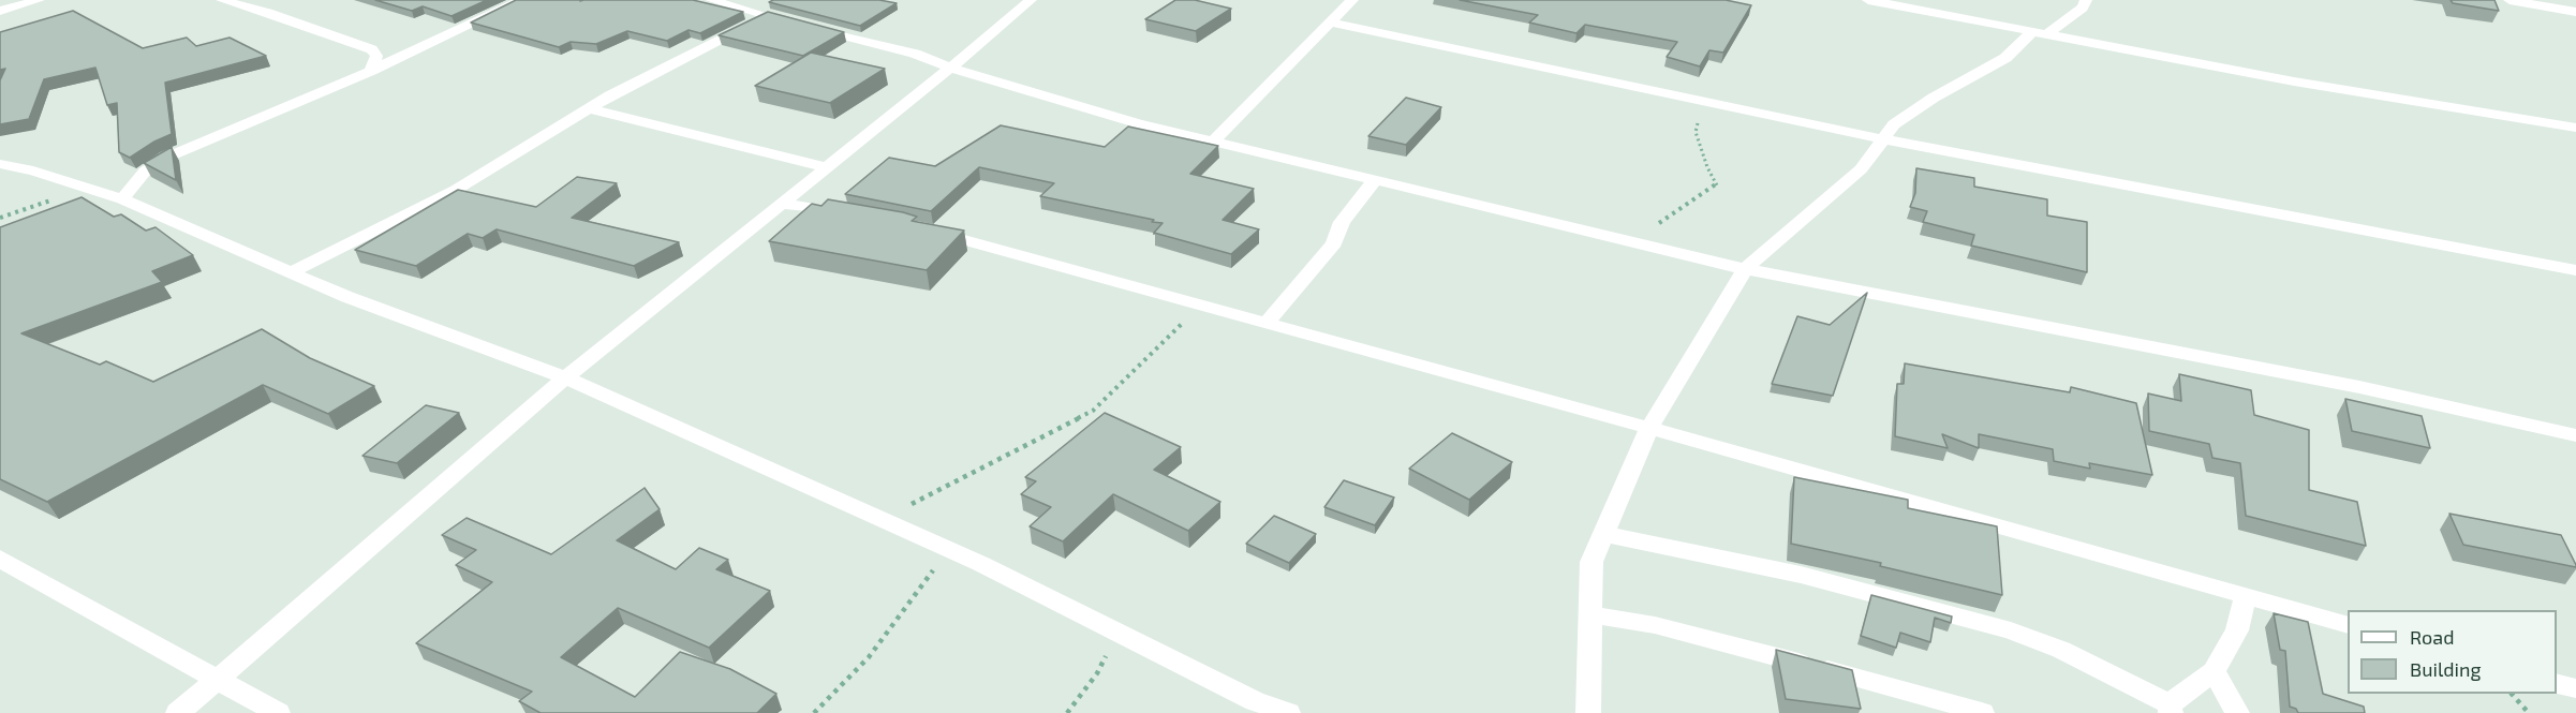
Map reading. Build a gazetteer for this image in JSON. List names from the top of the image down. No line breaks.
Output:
{"legend":["Road","Building"]}
